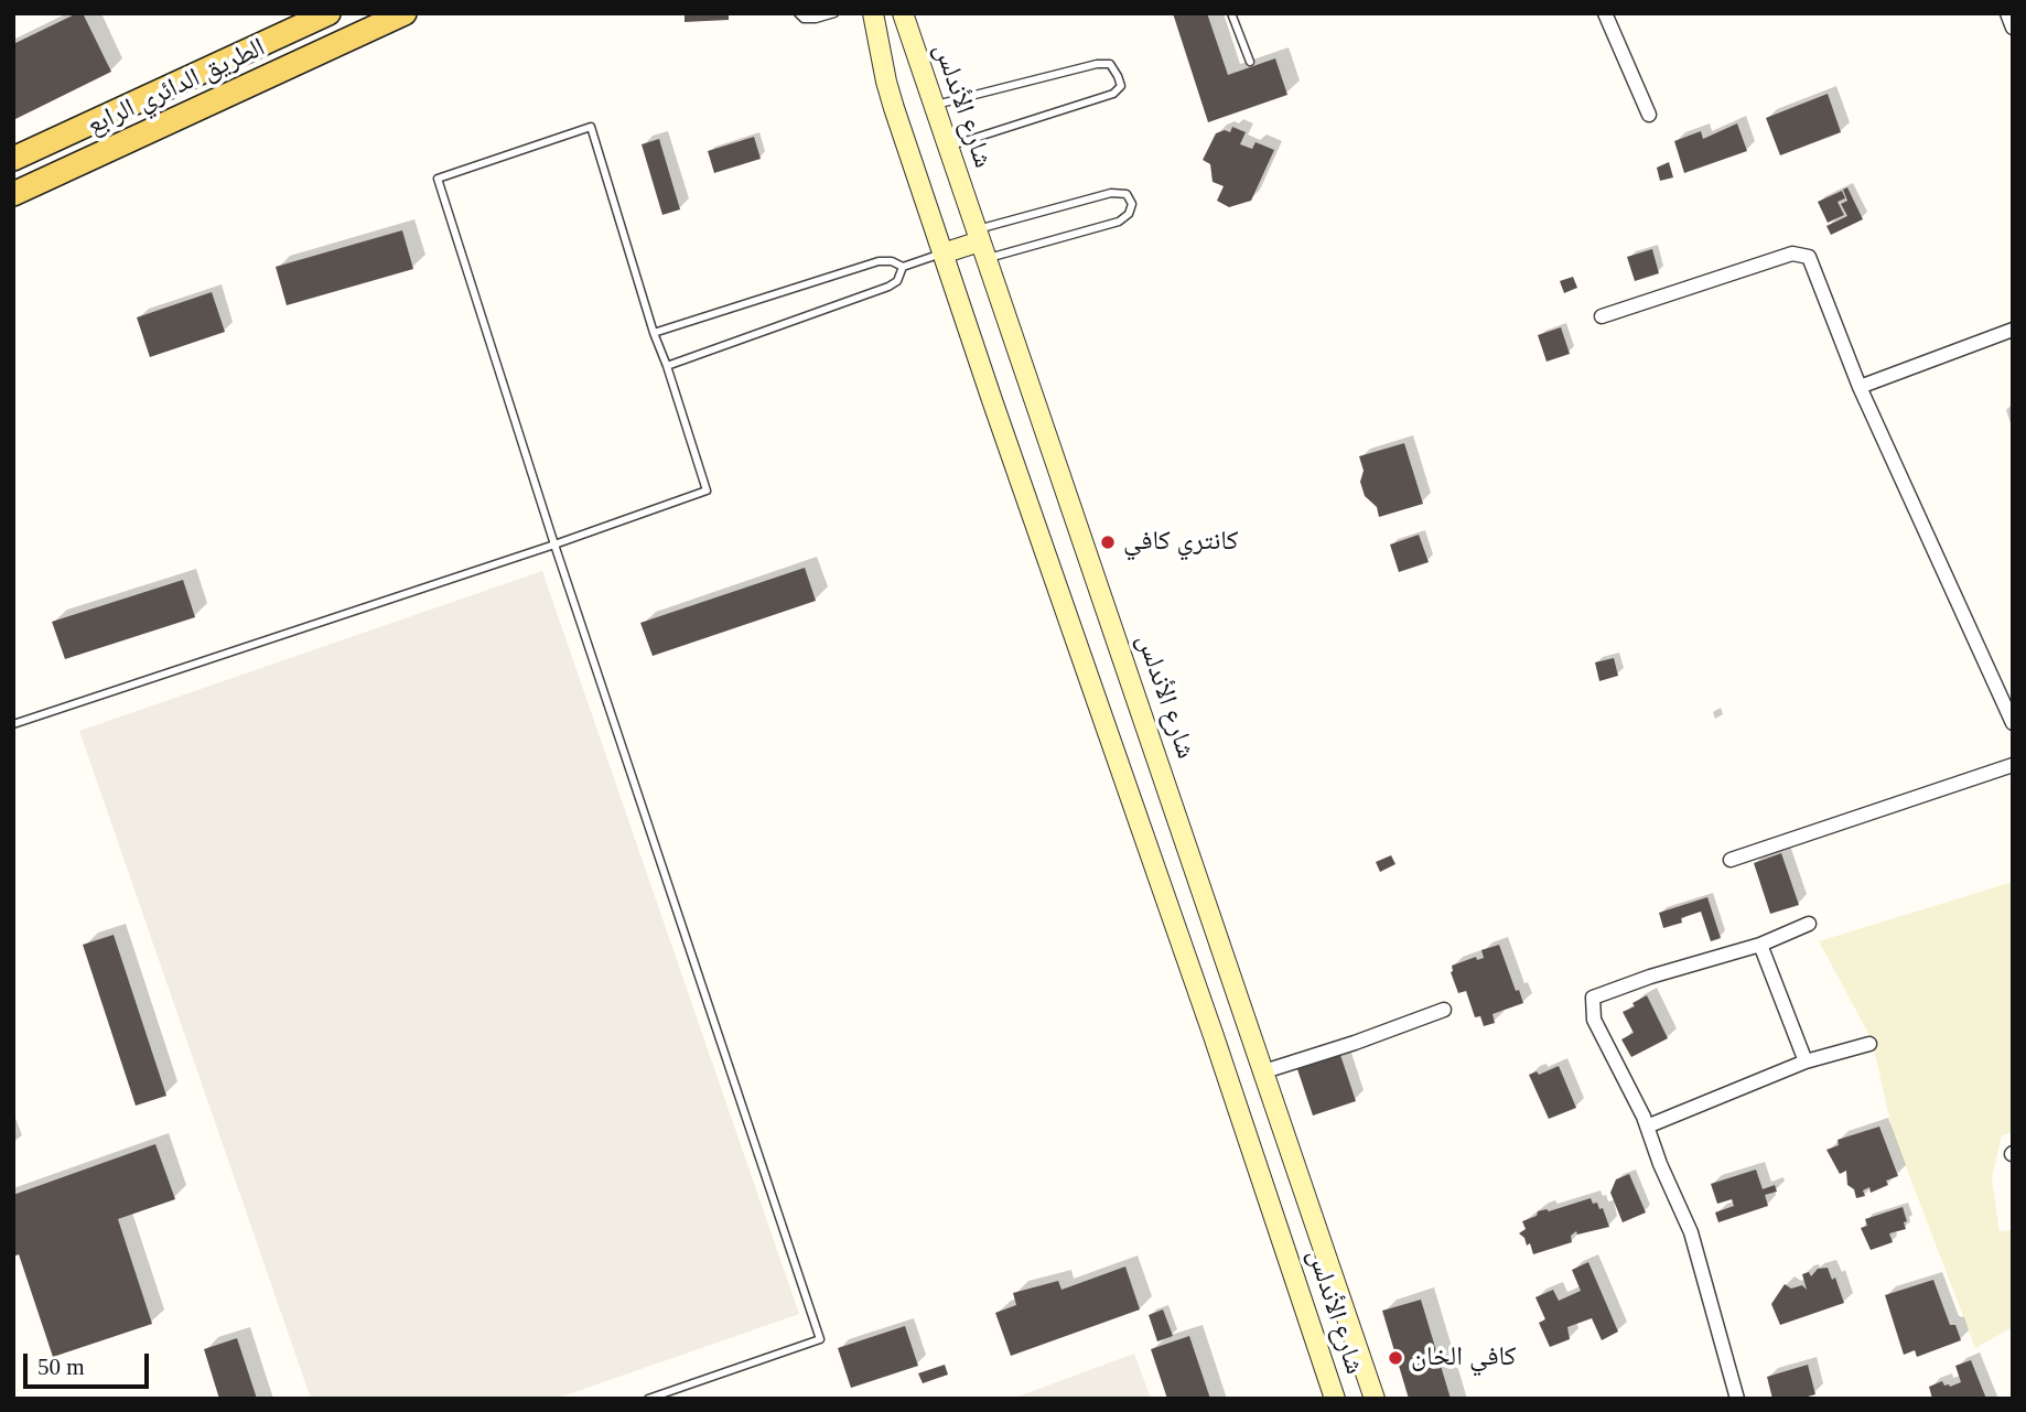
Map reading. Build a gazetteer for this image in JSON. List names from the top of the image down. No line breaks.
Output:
{"streets":{"main road":["الطريق الدائري الرابع","شارع الأندلس"]},"places":["كانتري كافي","كافي الخان"],"scale_bar":"50 m"}
